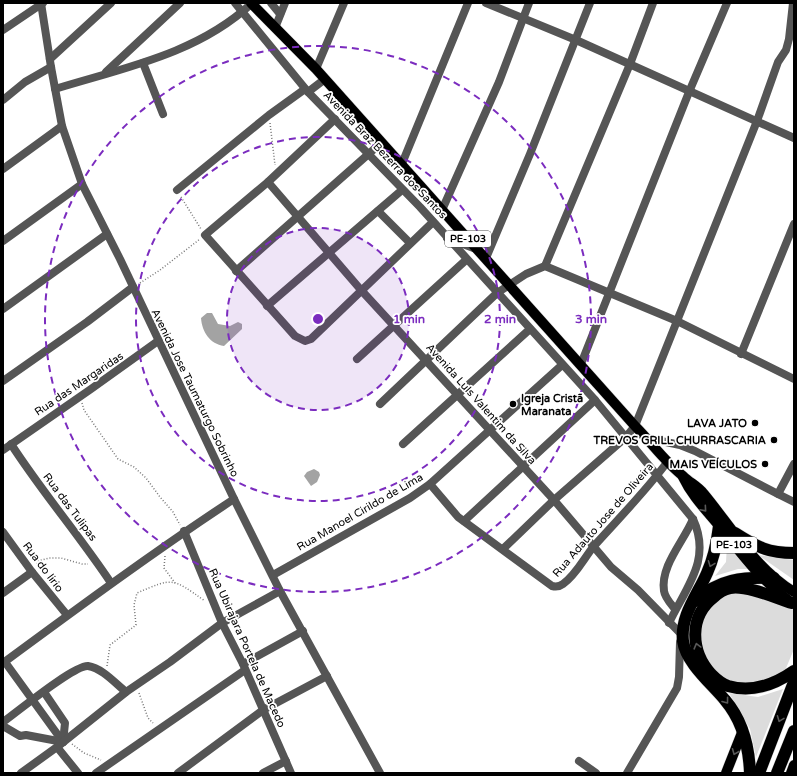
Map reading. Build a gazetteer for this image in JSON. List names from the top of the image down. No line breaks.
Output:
{"streets":{"main road":["Avenida Braz Bezerra dos Santos","PE-103"],"street":["Rua das Margaridas","Avenida Jose Taumaturgo Sobrinho","Avenida LuIs Valentim da Silva","Rua das Tulipas","Rua Manoel Cirildo de Lima","Rua Adauto Jose de Oliveira","Rua do lirio","Rua Ubirajara Portela de Macedo"]},"crossings":[["Avenida Braz Bezerra dos Santos","PE-103"],["Avenida Braz Bezerra dos Santos","Avenida LuIs Valentim da Silva"],["Avenida Braz Bezerra dos Santos","Rua Manoel Cirildo de Lima"],["Avenida Braz Bezerra dos Santos","Rua Adauto Jose de Oliveira"],["Rua das Margaridas","Avenida Jose Taumaturgo Sobrinho"],["Rua das Margaridas","Rua das Tulipas"],["Avenida Jose Taumaturgo Sobrinho","Rua Manoel Cirildo de Lima"],["Avenida LuIs Valentim da Silva","Rua Manoel Cirildo de Lima"],["Avenida LuIs Valentim da Silva","Rua Adauto Jose de Oliveira"],["Rua Manoel Cirildo de Lima","Rua Adauto Jose de Oliveira"]],"places":["Igreja Cristã Maranata","LAVA JATO","TREVOS GRILL CHURRASCARIA","MAIS VEÍCULOS"],"rings":["1 min","2 min","3 min"]}
